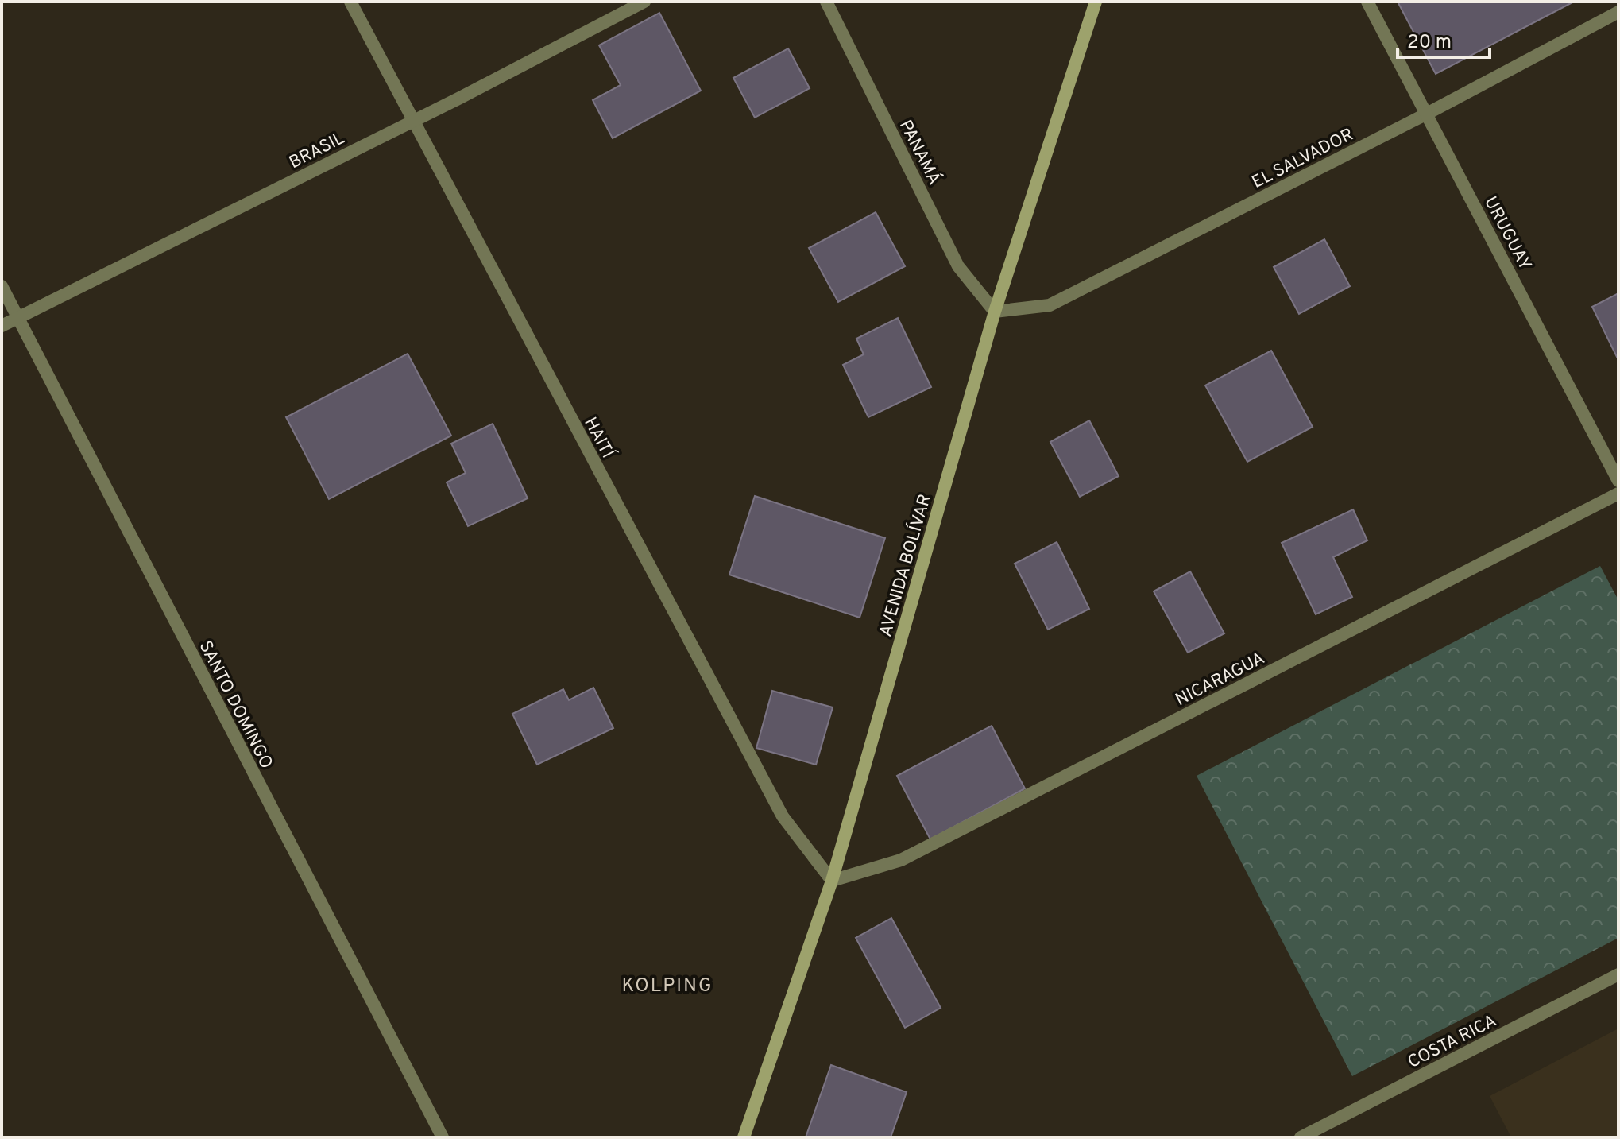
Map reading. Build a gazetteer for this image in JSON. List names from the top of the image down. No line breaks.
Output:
{"streets":{"main road":["AVENIDA BOLÍVAR"],"street":["BRASIL","PANAMÁ","EL SALVADOR","URUGUAY","HAITÍ","NICARAGUA","SANTO DOMINGO","COSTA RICA"]},"crossings":[["BRASIL","HAITÍ"],["BRASIL","SANTO DOMINGO"],["PANAMÁ","EL SALVADOR"],["PANAMÁ","AVENIDA BOLÍVAR"],["EL SALVADOR","URUGUAY"],["EL SALVADOR","AVENIDA BOLÍVAR"],["HAITÍ","AVENIDA BOLÍVAR"],["HAITÍ","NICARAGUA"],["AVENIDA BOLÍVAR","NICARAGUA"]],"districts":["KOLPING"],"scale_bar":"20 m"}
